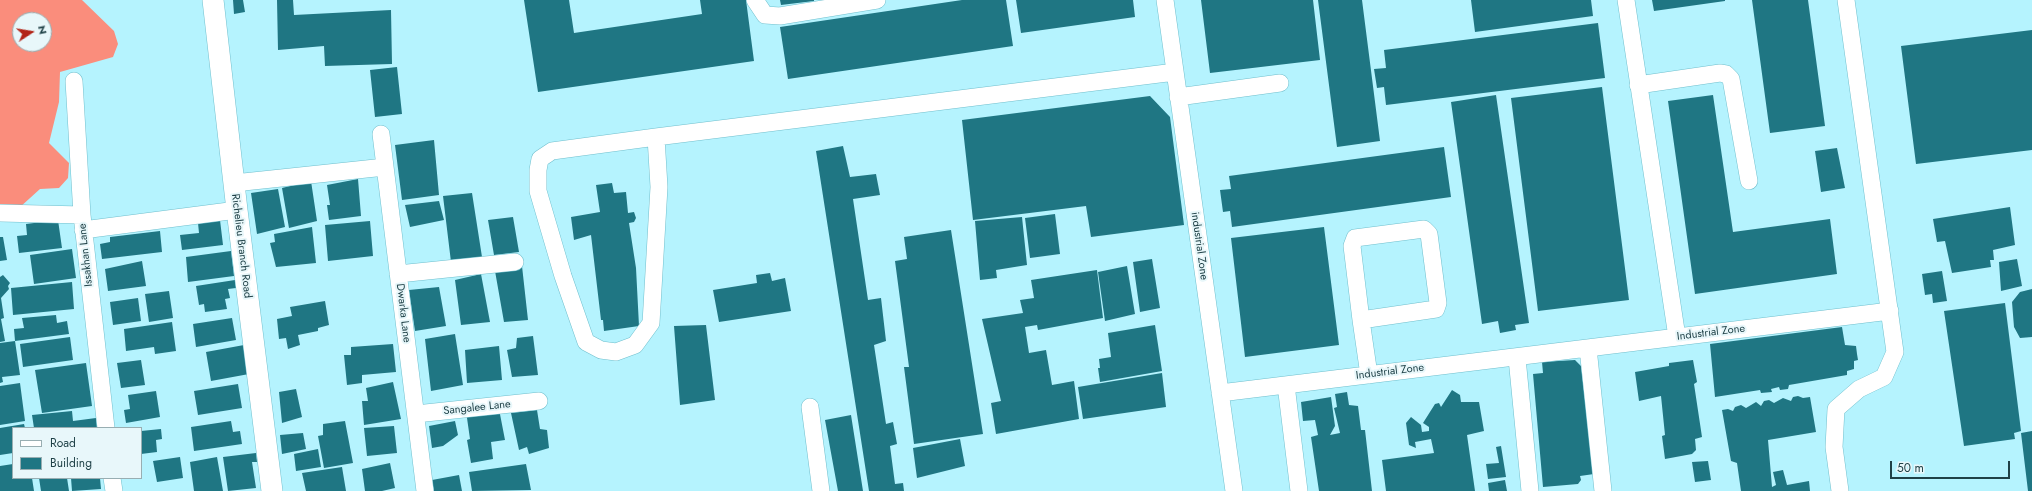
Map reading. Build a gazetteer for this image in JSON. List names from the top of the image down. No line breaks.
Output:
{"streets":{"main road":["Richelieu Branch Road"],"street":["industrial Zone","Issakhan Lane","Dwarka Lane","Industrial Zone","Sangalee Lane"]},"crossings":[["industrial Zone","Industrial Zone"],["Dwarka Lane","Sangalee Lane"]],"legend":["Road","Building"],"scale_bar":"50 m","north":"right"}
